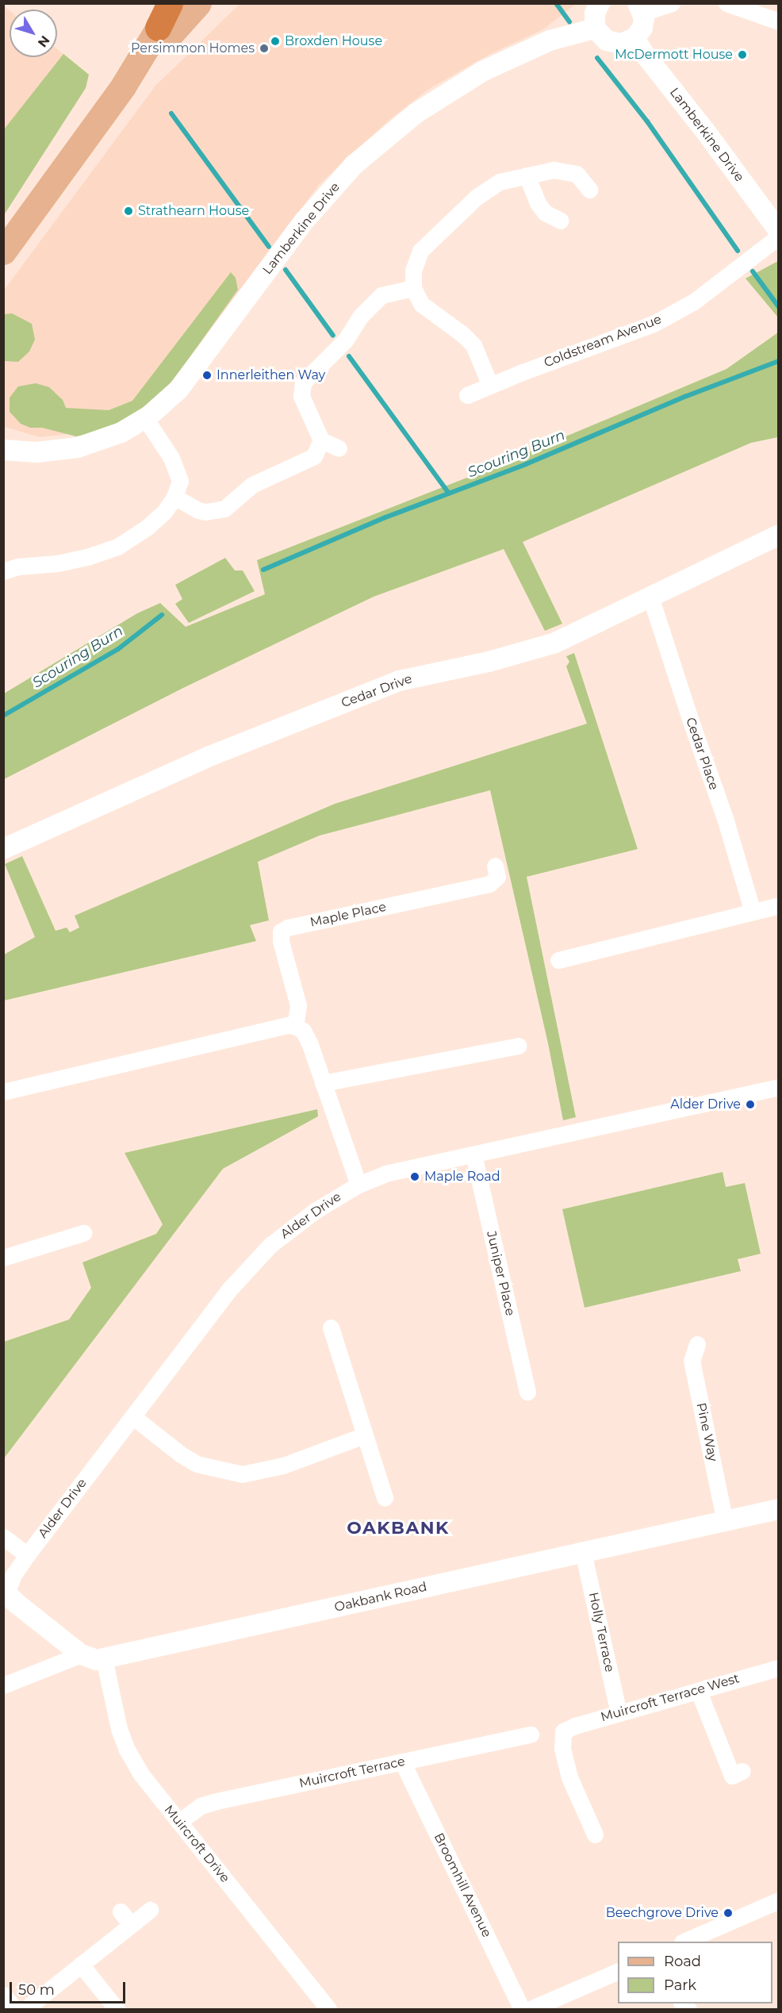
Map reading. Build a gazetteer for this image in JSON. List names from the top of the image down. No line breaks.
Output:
{"streets":{"street":["Lamberkine Drive","Coldstream Avenue","Cedar Drive","Cedar Place","Maple Place","Alder Drive","Juniper Place","Pine Way","Oakbank Road","Holly Terrace","Muircroft Terrace West","Muircroft Terrace","Muircroft Drive","Broomhill Avenue"]},"crossings":[["Cedar Drive","Cedar Place"],["Alder Drive","Juniper Place"],["Alder Drive","Oakbank Road"],["Pine Way","Oakbank Road"],["Oakbank Road","Holly Terrace"],["Oakbank Road","Muircroft Drive"],["Holly Terrace","Muircroft Terrace West"],["Muircroft Terrace","Muircroft Drive"],["Muircroft Terrace","Broomhill Avenue"]],"districts":["OAKBANK"],"water":["Scouring Burn"],"places":["Broxden House","Persimmon Homes","McDermott House","Strathearn House","Innerleithen Way","Alder Drive","Maple Road","Beechgrove Drive"],"legend":["Road","Park"],"scale_bar":"50 m","north":"bottom right"}
